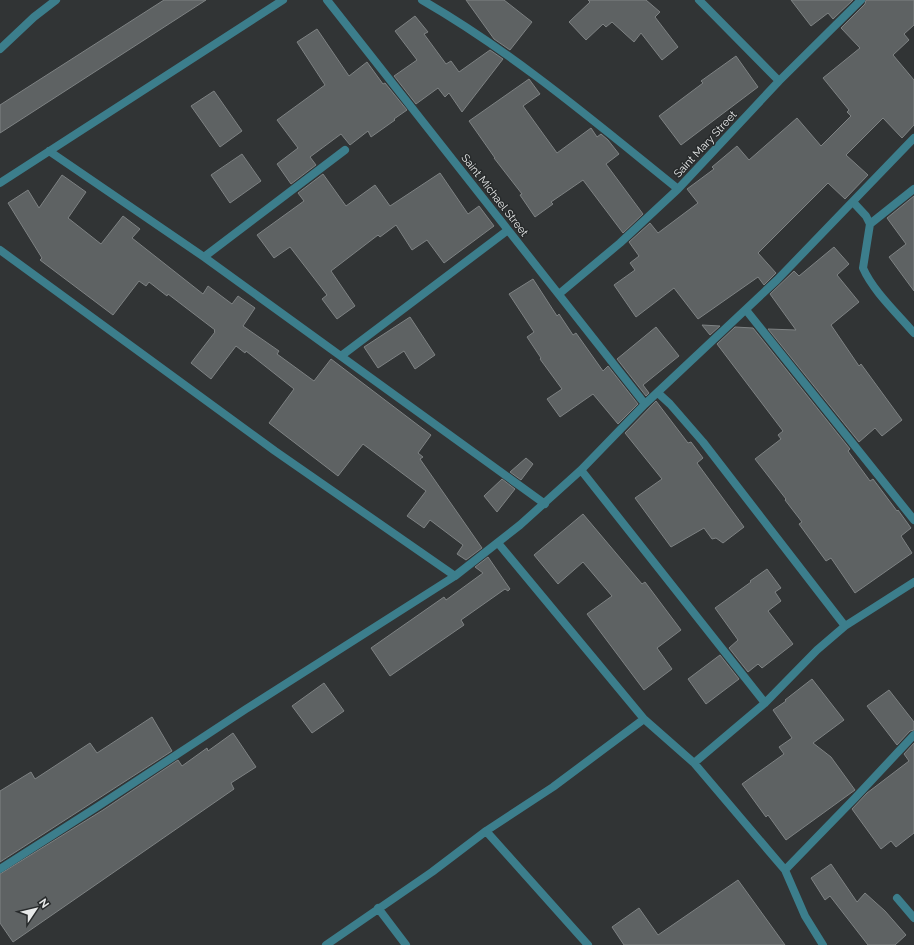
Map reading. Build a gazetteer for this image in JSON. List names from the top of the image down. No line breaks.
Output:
{"streets":{"street":["Saint Mary Street","Saint Michael Street"]},"crossings":[["Saint Mary Street","Saint Michael Street"]],"north":"top right"}
